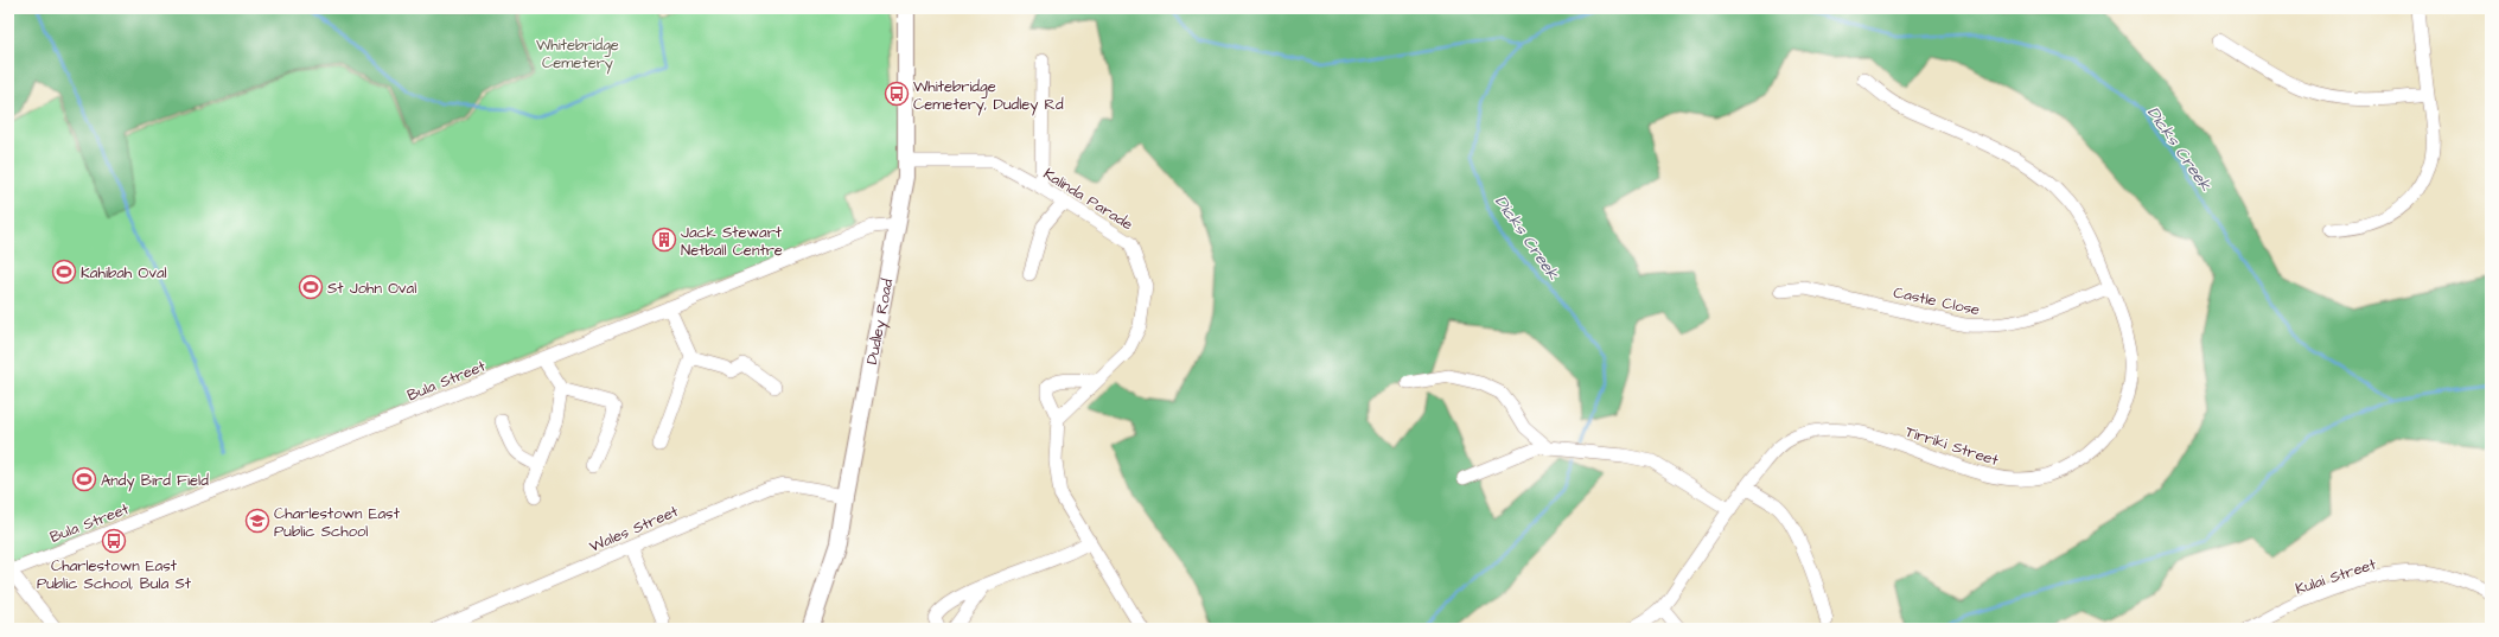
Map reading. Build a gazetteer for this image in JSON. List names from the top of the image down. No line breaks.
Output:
{"streets":{"main road":["Dudley Road"],"street":["Kalinda Parade","Castle Close","Bula Street","Tirriki Street","Wales Street","Kulai Street"]},"crossings":[["Kalinda Parade","Dudley Road"],["Castle Close","Tirriki Street"],["Dudley Road","Bula Street"],["Dudley Road","Wales Street"]],"water":["Dicks Creek"],"parks":["Whitebridge Cemetery"],"places":{"bus stop":["Whitebridge Cemetery, Dudley Rd","Charlestown East Public School, Bula St"],"building":["Jack Stewart Netball Centre"],"sports":["Kahibah Oval","St John Oval","Andy Bird Field"],"school or university":["Charlestown East Public School"]}}
